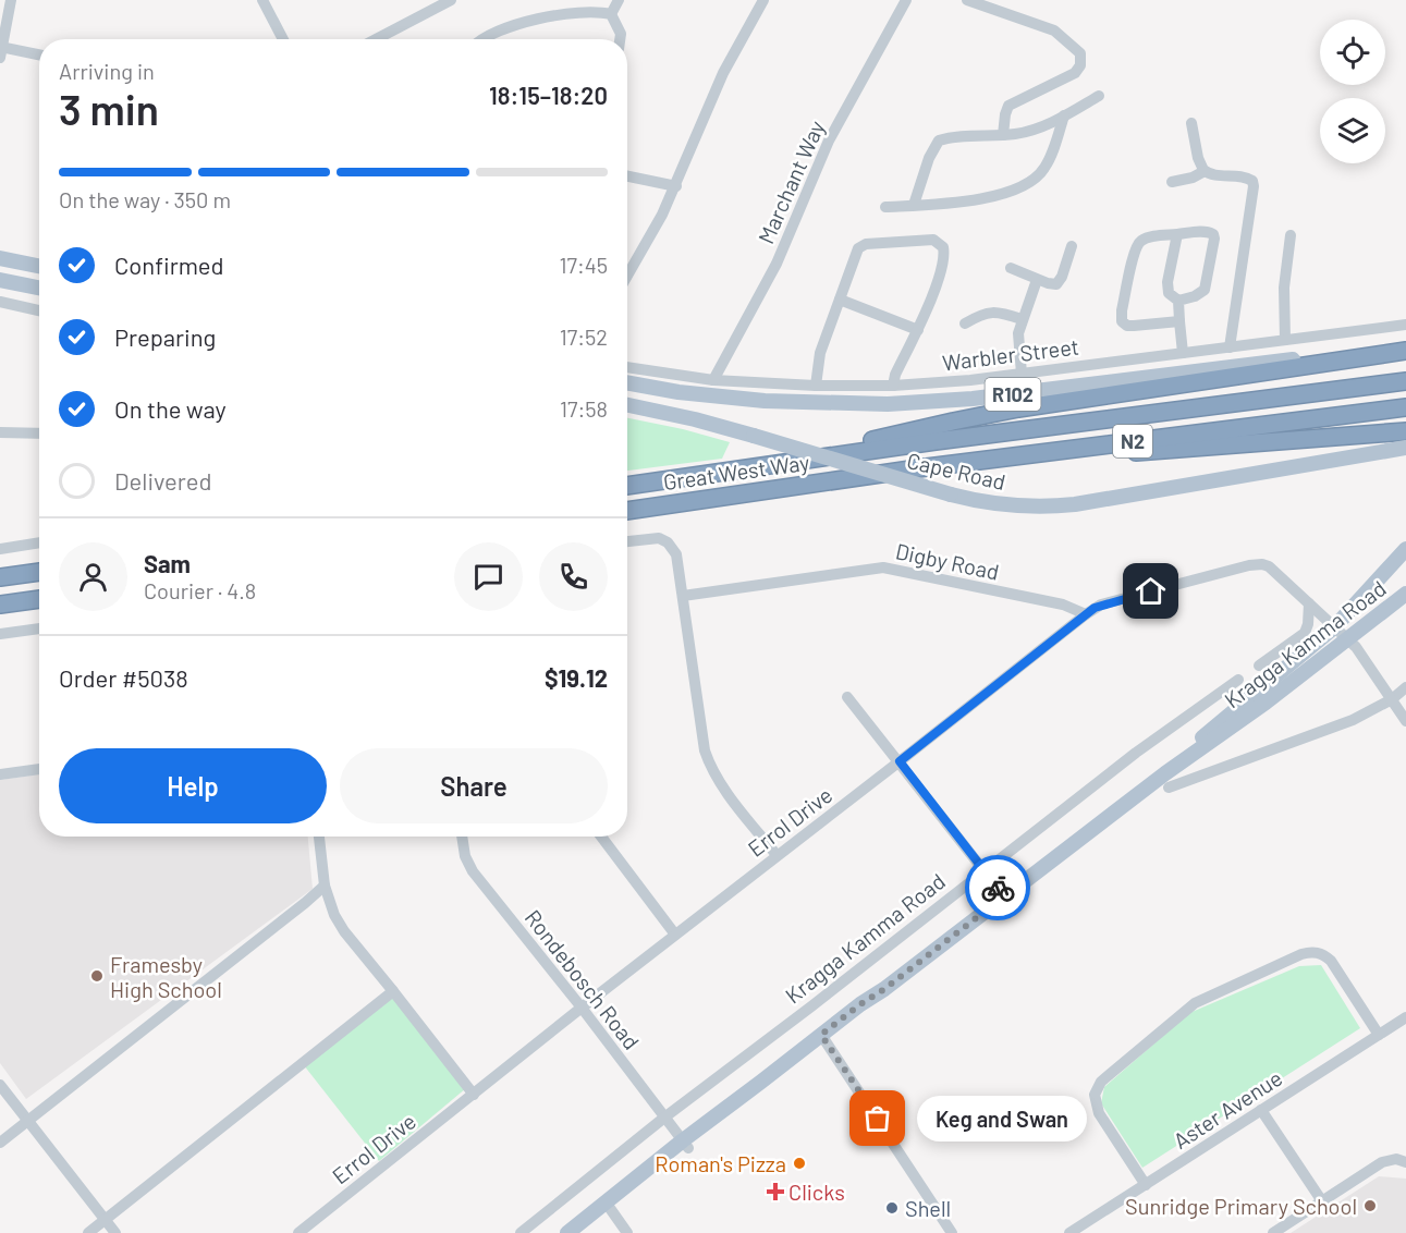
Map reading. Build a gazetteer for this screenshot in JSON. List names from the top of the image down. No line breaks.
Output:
{"streets":{"highway":["N2","Great West Way"],"main road":["R102","Cape Road","Kragga Kamma Road"],"street":["Marchant Way","Warbler Street","Digby Road","Errol Drive","Rondebosch Road","Aster Avenue"]},"crossings":[["Marchant Way","Warbler Street"],["N2","Great West Way"],["Digby Road","Errol Drive"],["Kragga Kamma Road","Errol Drive"],["Kragga Kamma Road","Rondebosch Road"],["Errol Drive","Rondebosch Road"]],"places":{"other":["Framesby High School","Keg and Swan","Roman's Pizza","Sunridge Primary School","Shell"],"health":["Clicks"]},"page":{"heading":["3 min","Arriving in","18:15–18:20"],"panel":["Sam","Courier · 4.8","Order #5038","$19.12"],"bar":"On the way · 350 m","list":[["Confirmed","17:45"],["Preparing","17:52"],["On the way","17:58"],"Delivered"],"buttons":["Help","Share"],"bubble":"Keg and Swan"}}
